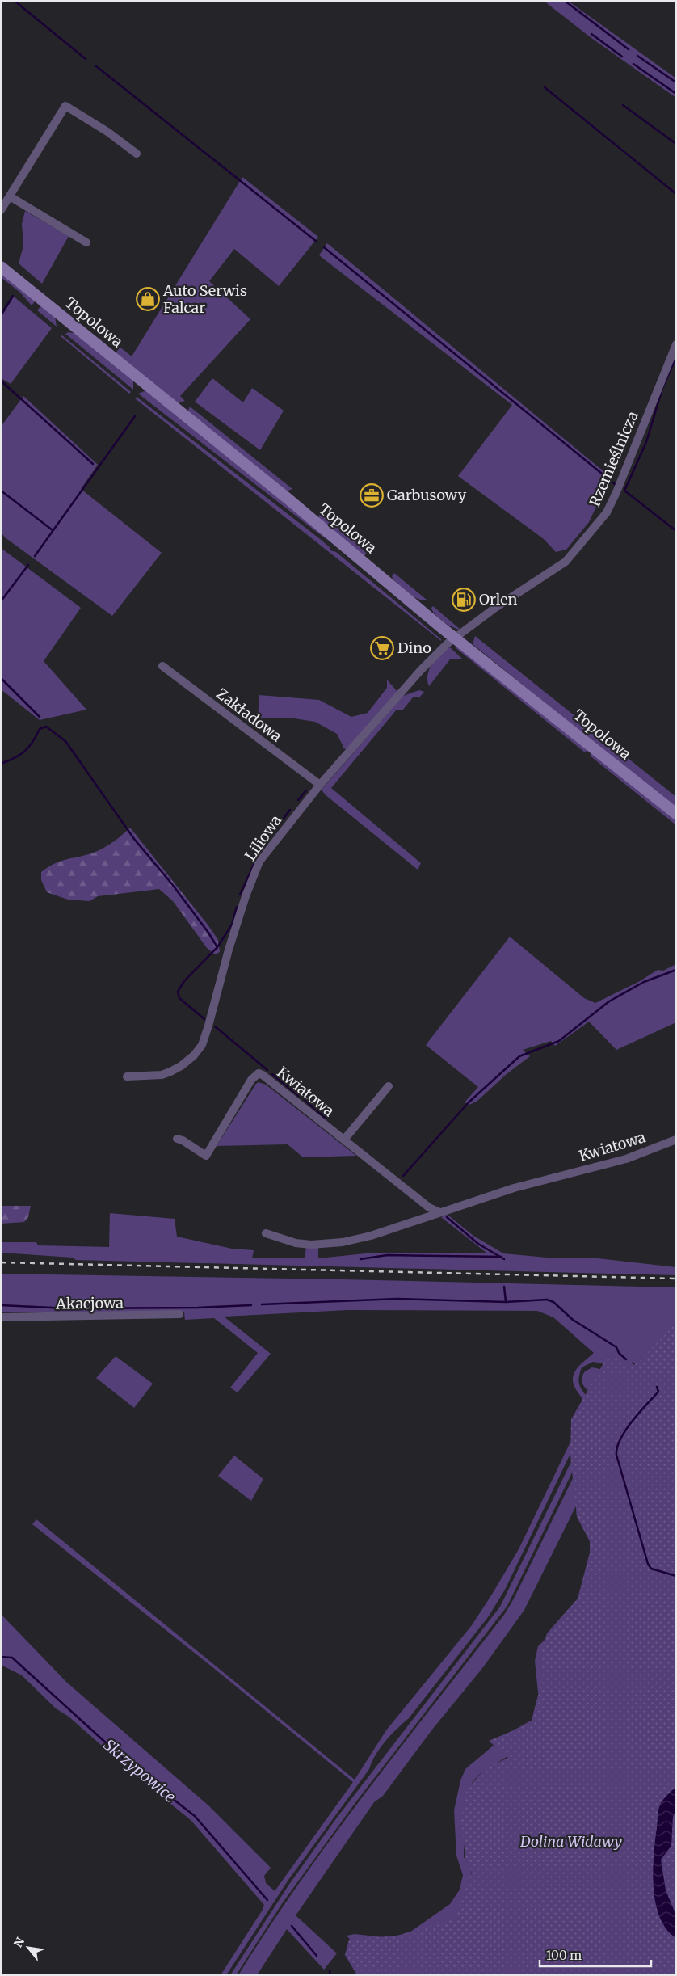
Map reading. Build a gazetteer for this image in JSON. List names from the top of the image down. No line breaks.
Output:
{"streets":{"main road":["Topolowa"],"street":["Rzemieślnicza","Zakładowa","Liliowa","Kwiatowa","Akacjowa"]},"crossings":[["Topolowa","Rzemieślnicza"],["Topolowa","Liliowa"],["Rzemieślnicza","Liliowa"],["Zakładowa","Liliowa"]],"water":["Skrzypowice"],"parks":["Dolina Widawy"],"places":{"shop":["Auto Serwis Falcar"],"office":["Garbusowy"],"fuel station":["Orlen"],"supermarket":["Dino"]},"scale_bar":"100 m","north":"top left"}
